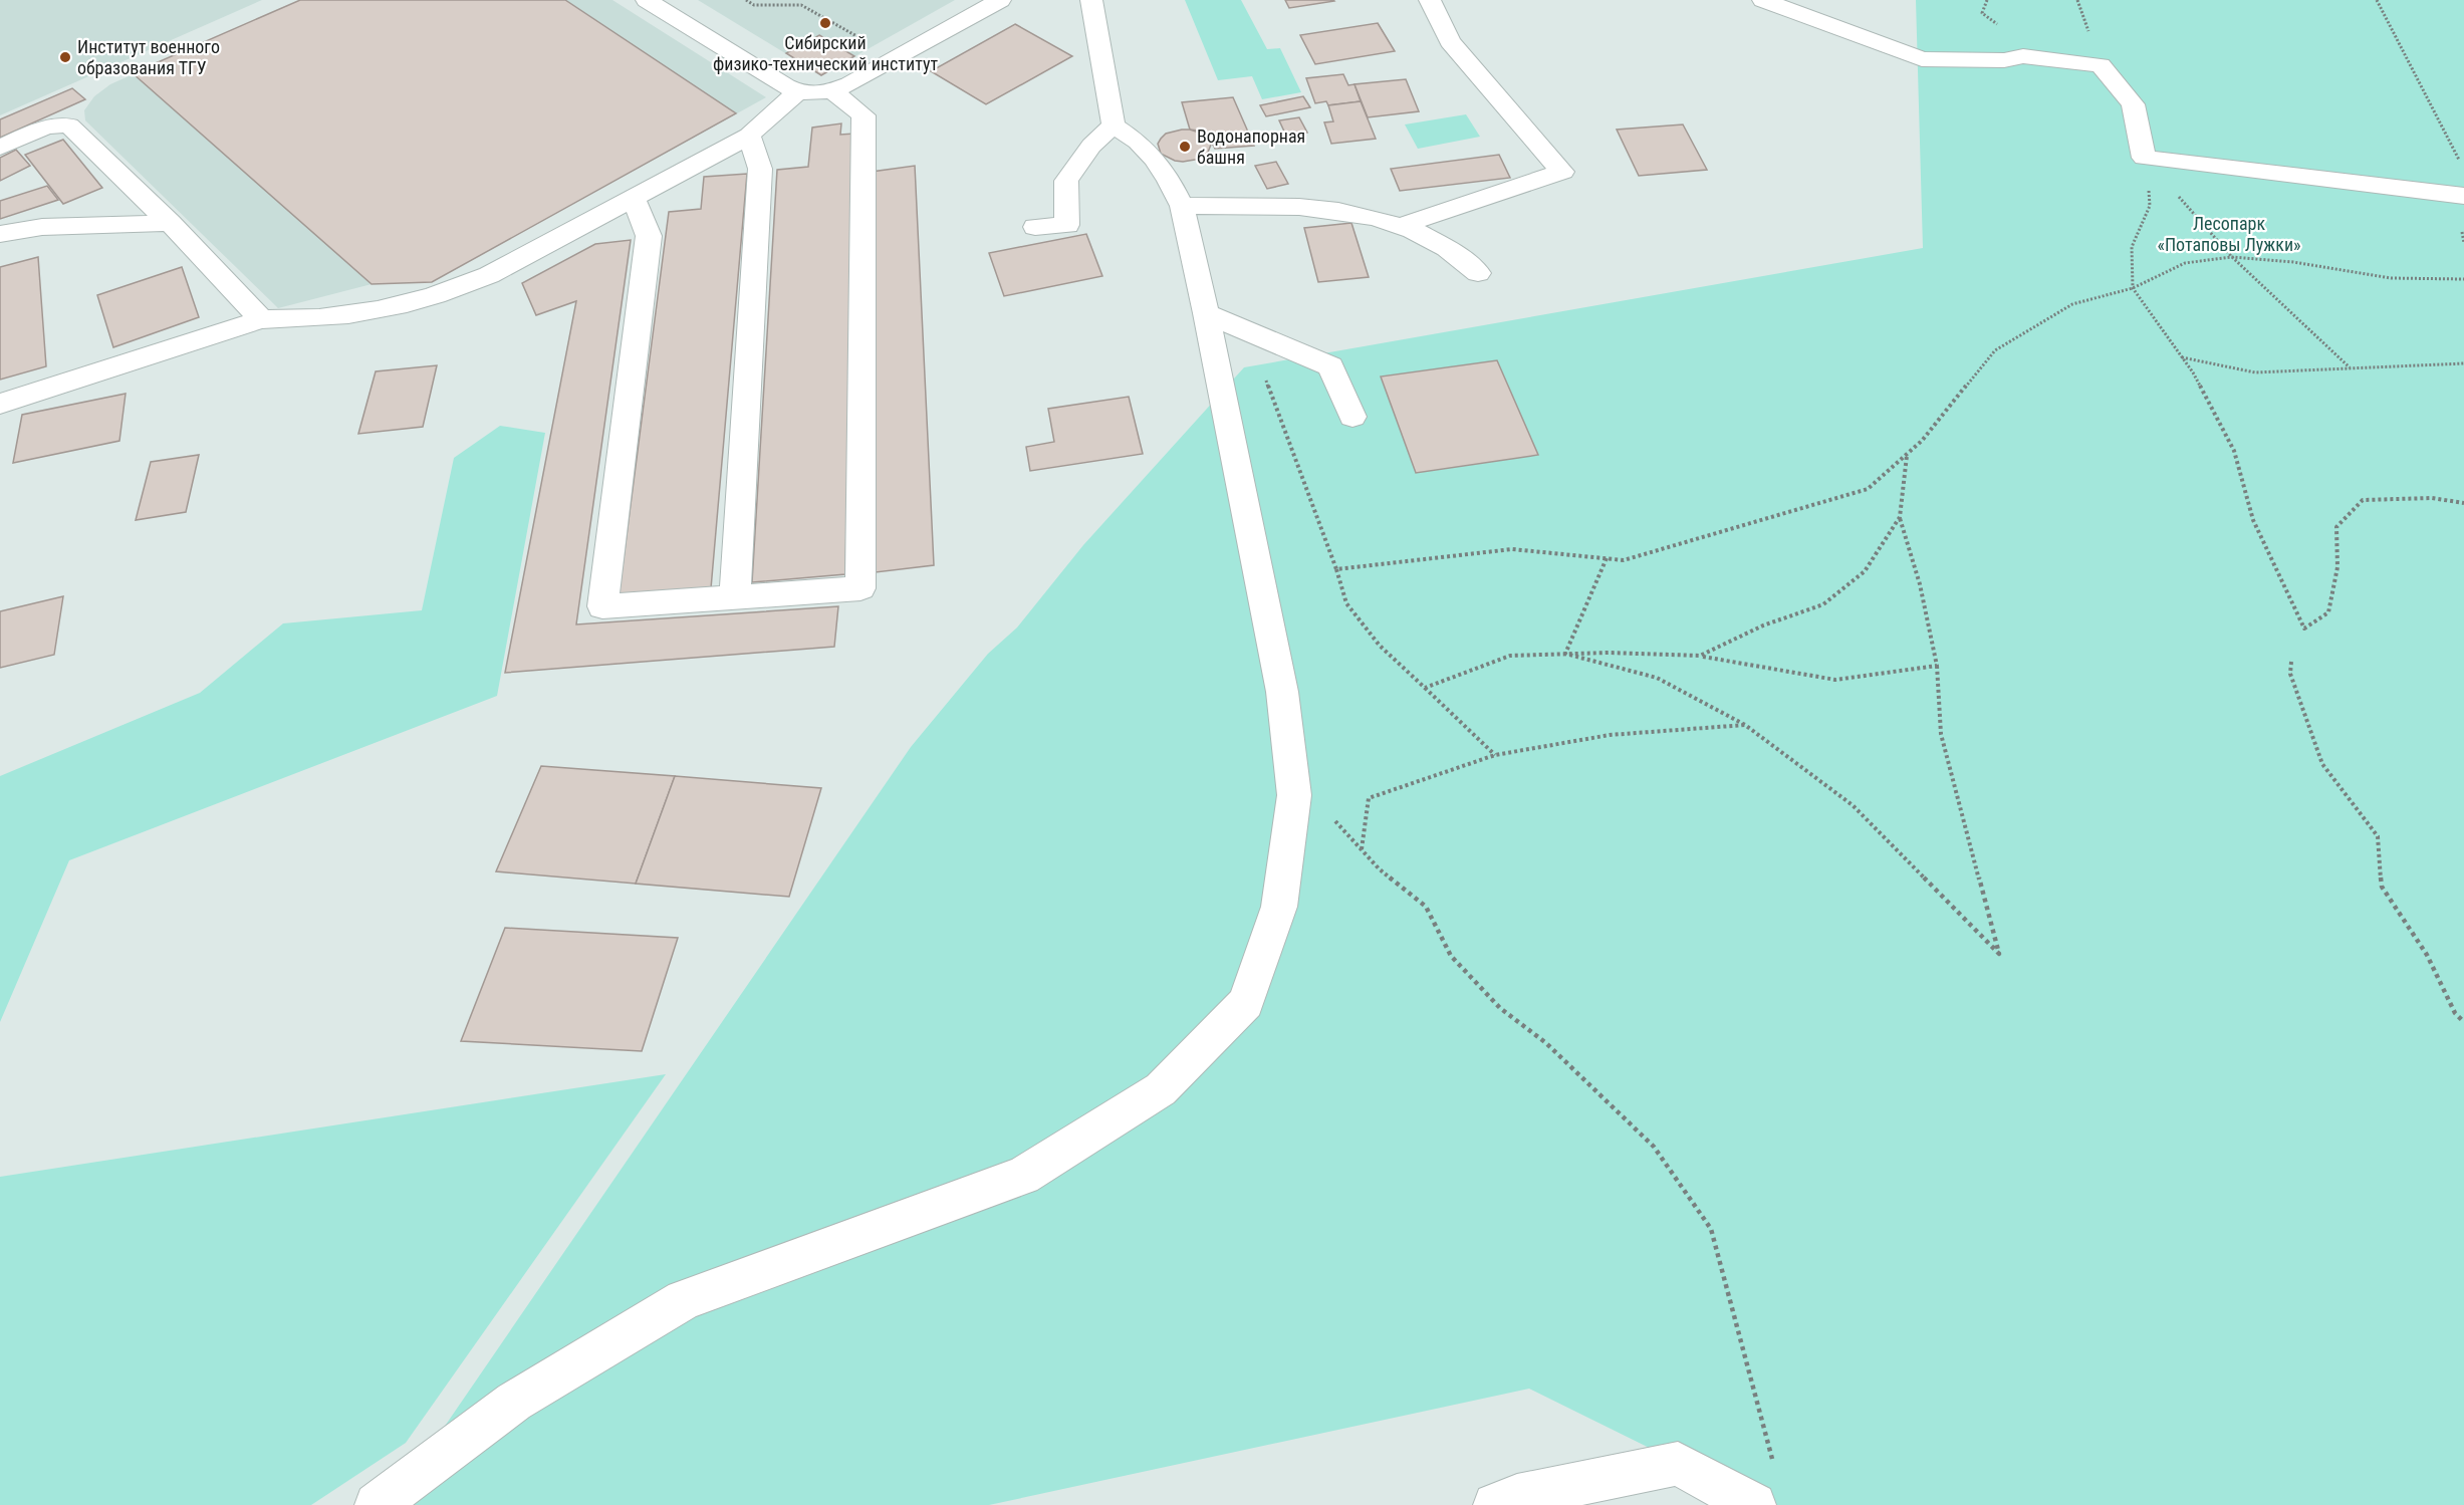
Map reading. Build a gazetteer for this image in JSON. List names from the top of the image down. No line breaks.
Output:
{"parks":["Лесопарк «Потаповы Лужки»"],"places":["Сибирский физико-технический институт","Институт военного образования ТГУ","Водонапорная башня"]}
